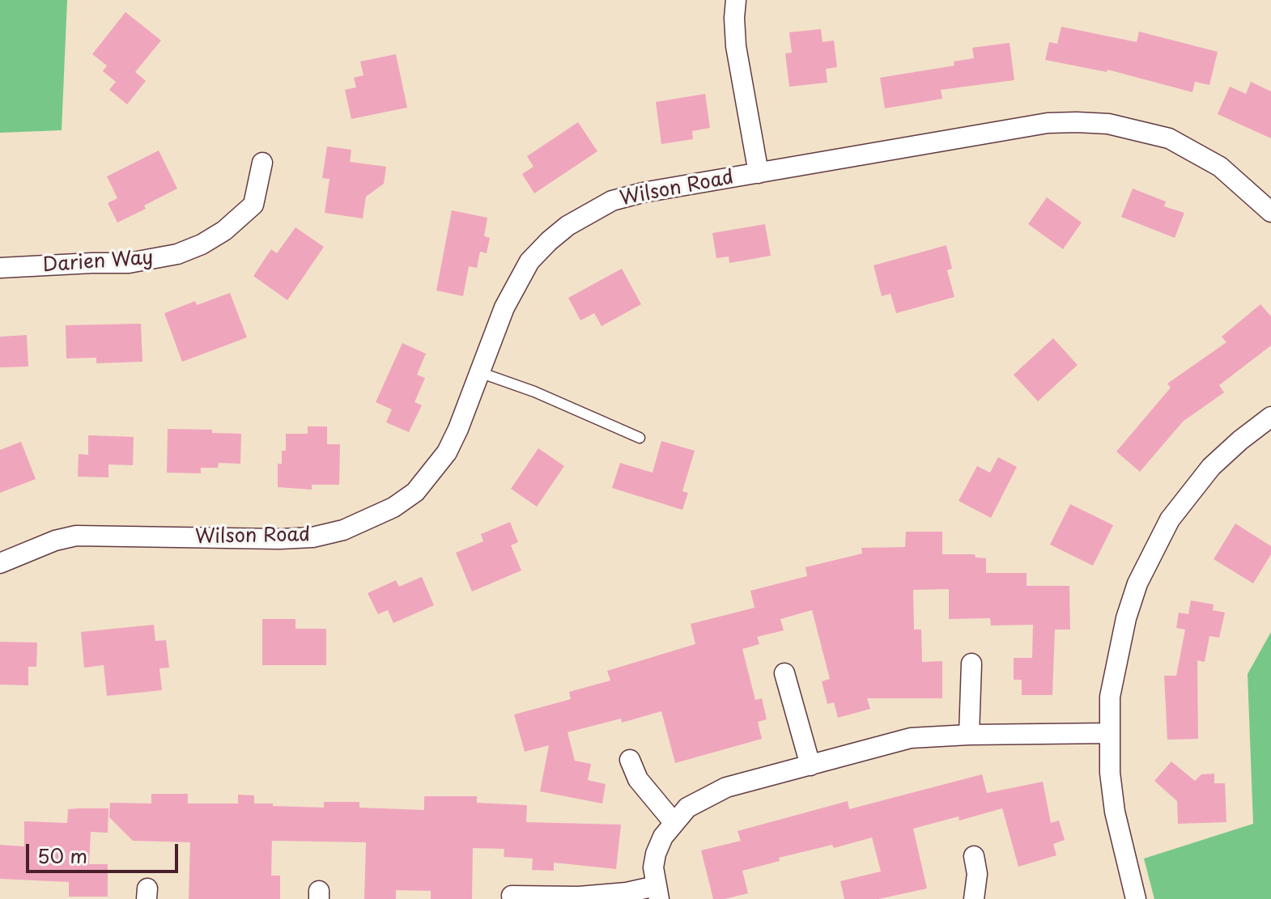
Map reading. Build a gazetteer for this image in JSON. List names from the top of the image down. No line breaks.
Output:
{"streets":{"street":["Wilson Road","Darien Way"]},"scale_bar":"50 m"}
